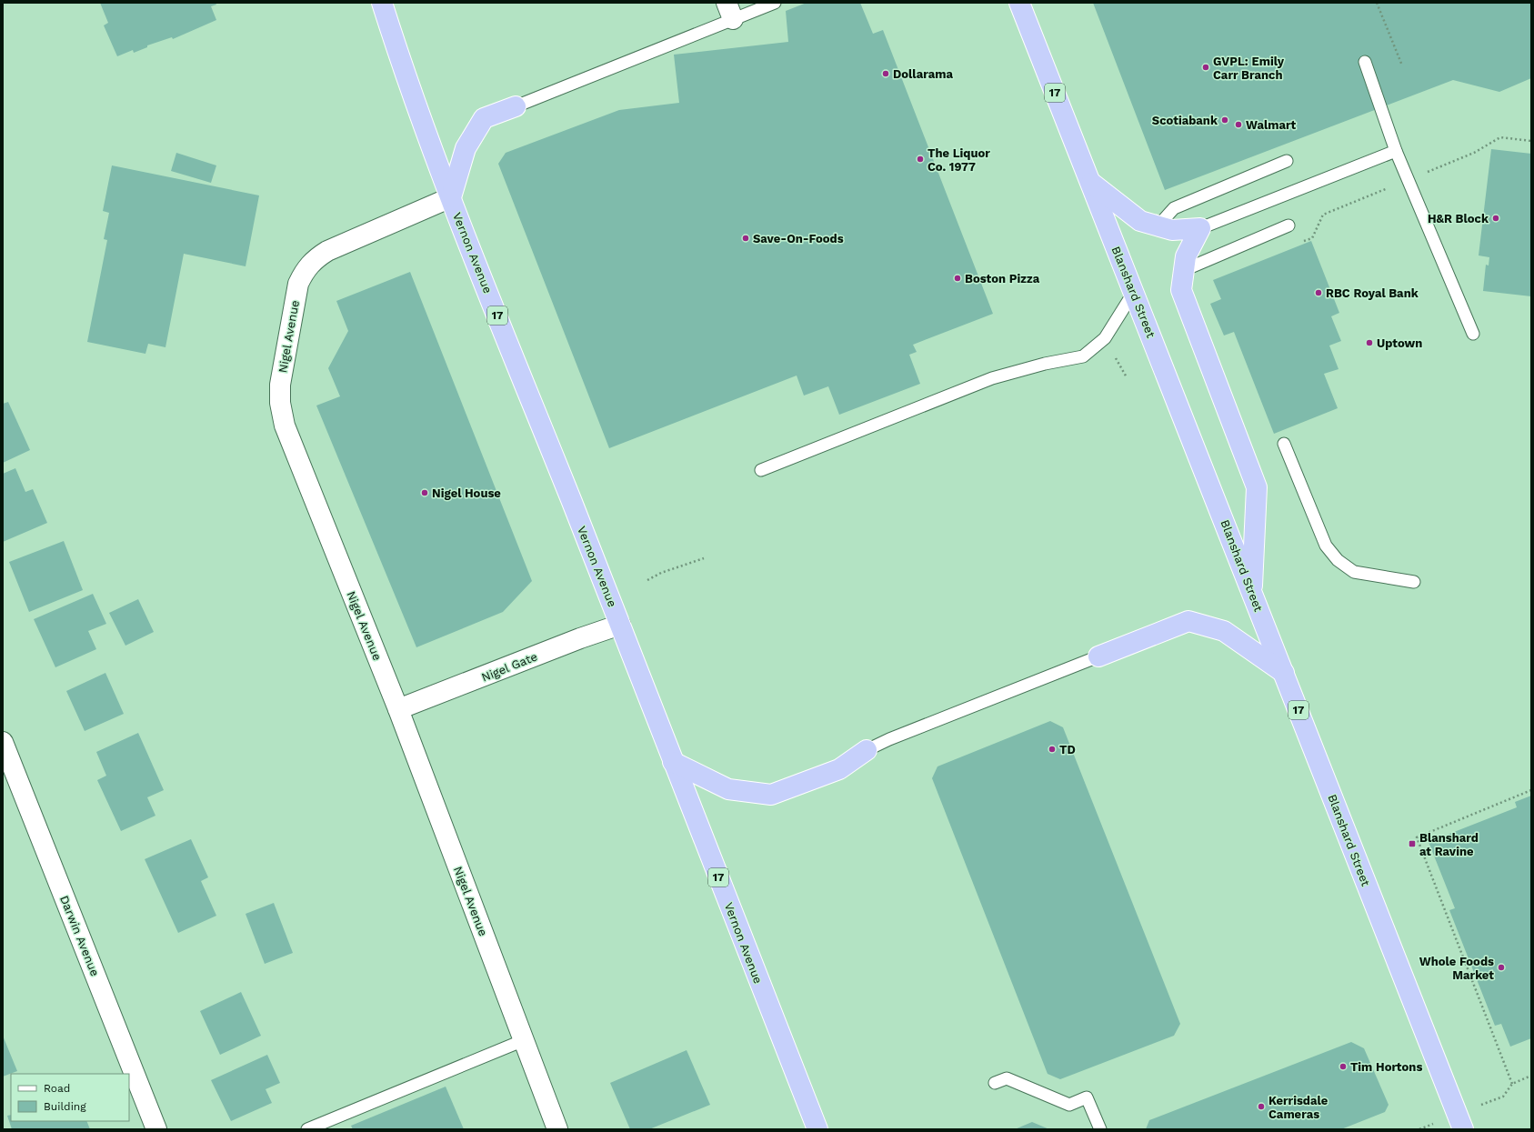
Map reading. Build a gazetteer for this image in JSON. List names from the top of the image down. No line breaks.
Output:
{"streets":{"highway":["17","Vernon Avenue","Blanshard Street"],"street":["Nigel Avenue","Nigel Gate","Darwin Avenue"]},"crossings":[["Vernon Avenue","Nigel Avenue"],["Vernon Avenue","Nigel Gate"],["Nigel Avenue","Nigel Gate"]],"places":{"other":["GVPL: Emily Carr Branch","Dollarama","Scotiabank","Walmart","The Liquor Co. 1977","H&R Block","Save-On-Foods","Boston Pizza","RBC Royal Bank","Uptown","Nigel House","TD","Whole Foods Market","Tim Hortons","Kerrisdale Cameras"],"transit":["Blanshard at Ravine"]},"legend":["Road","Building"]}
